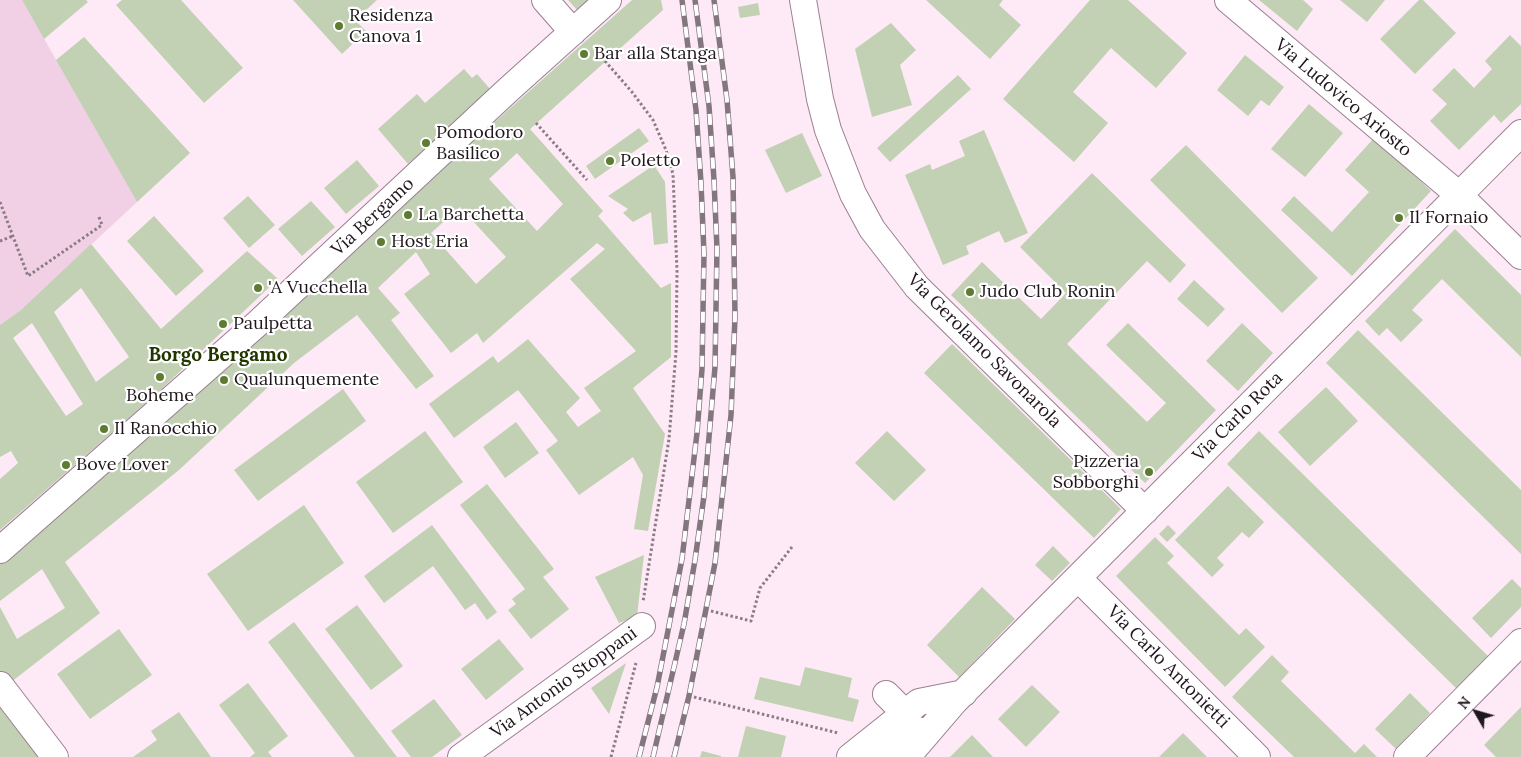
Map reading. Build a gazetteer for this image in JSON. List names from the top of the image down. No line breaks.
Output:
{"streets":{"street":["Via Ludovico Ariosto","Via Bergamo","Via Gerolamo Savonarola","Via Carlo Rota","Via Carlo Antonietti","Via Antonio Stoppani"]},"crossings":[["Via Ludovico Ariosto","Via Carlo Rota"],["Via Gerolamo Savonarola","Via Carlo Rota"],["Via Carlo Rota","Via Carlo Antonietti"]],"districts":["Borgo Bergamo"],"places":["Residenza Canova 1","Bar alla Stanga","Pomodoro Basilico","Poletto","La Barchetta","Il Fornaio","Host Eria","'A Vucchella","Judo Club Ronin","Paulpetta","Boheme","Qualunquemente","Il Ranocchio","Bove Lover","Pizzeria Sobborghi"],"north":"top left"}
